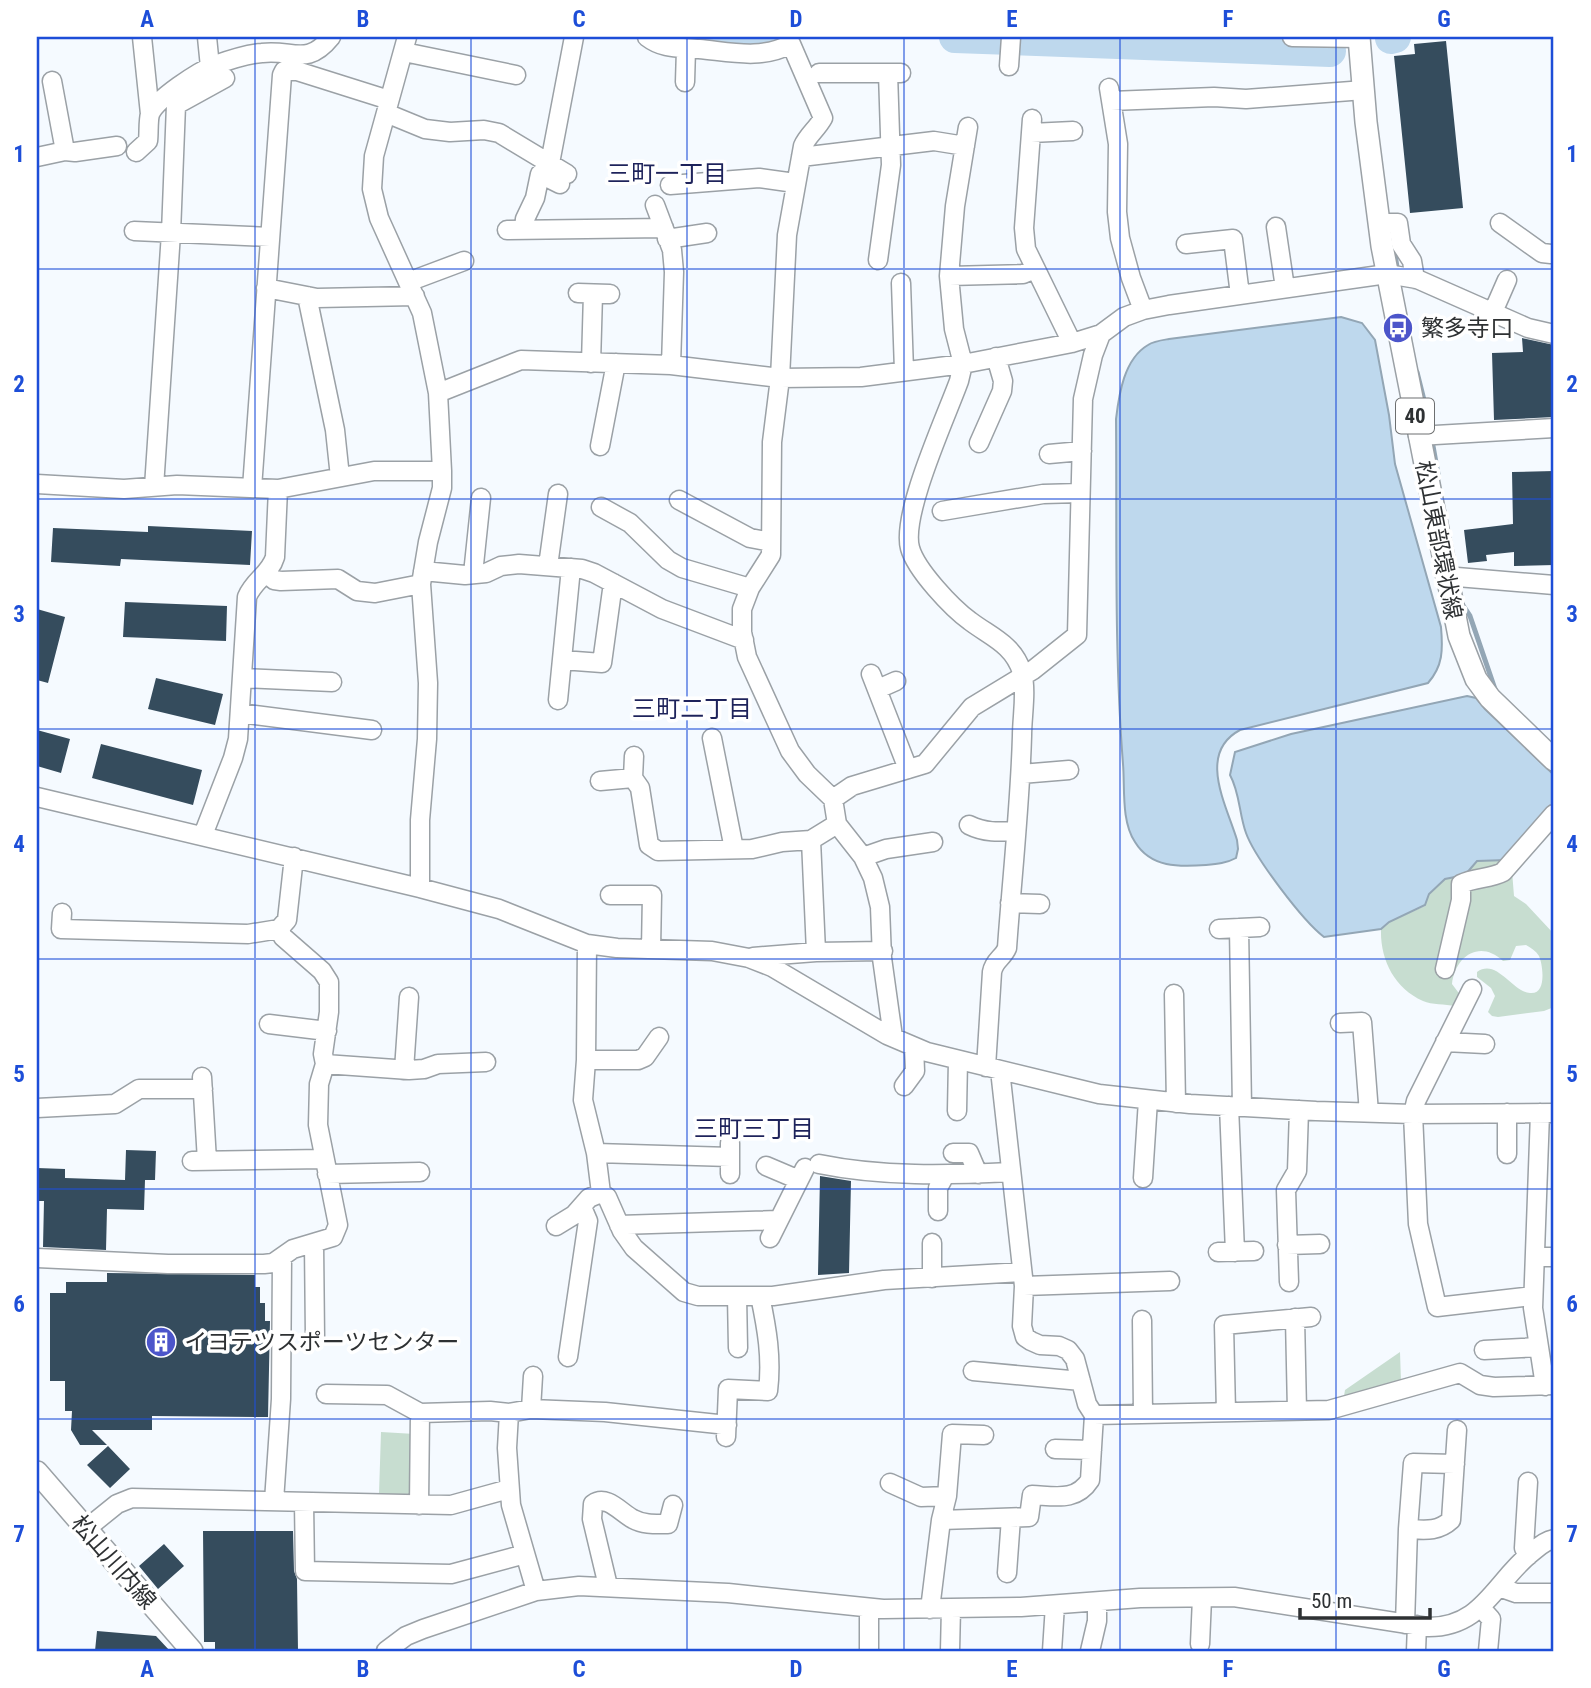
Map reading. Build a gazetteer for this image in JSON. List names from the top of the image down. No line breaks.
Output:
{"streets":{"main road":["40","松山東部環状線","松山川内線"]},"districts":["三町一丁目","三町二丁目","三町三丁目"],"places":{"bus stop":["繁多寺口"],"building":["イヨテツスポーツセンター"]},"scale_bar":"50 m","grid":{"columns":["A","B","C","D","E","F","G"],"rows":["1","2","3","4","5","6","7"]}}
